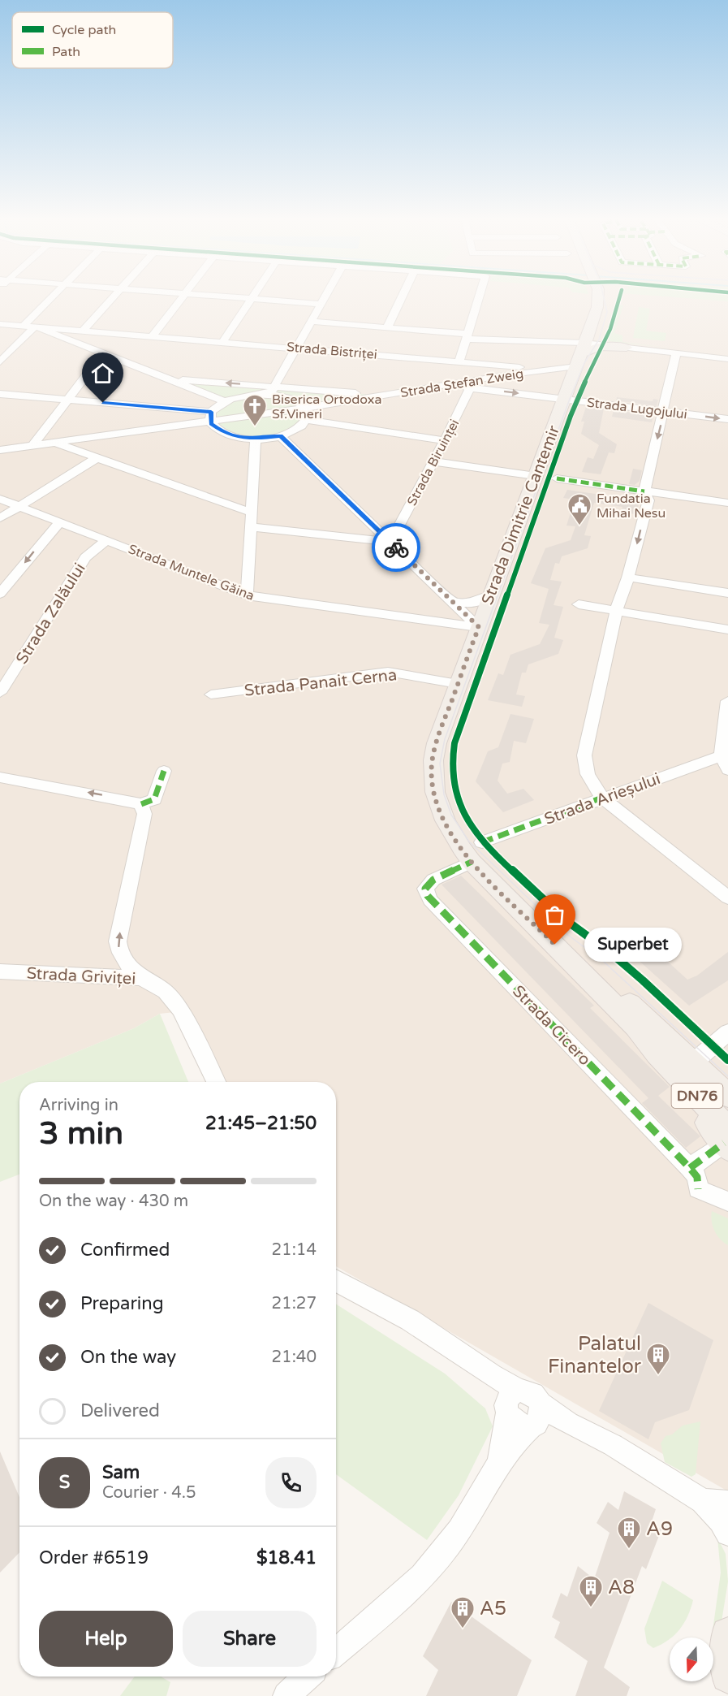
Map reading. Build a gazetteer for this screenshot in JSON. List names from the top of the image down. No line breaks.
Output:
{"streets":{"main road":["Strada Dimitrie Cantemir","DN76"],"street":["Strada Bistriței","Strada Ștefan Zweig","Strada Lugojului","Strada Biruinței","Strada Muntele Găina","Strada Zalăului","Strada Panait Cerna","Strada Arieșului","Strada Griviței","Strada Cicero"]},"crossings":[["Strada Bistriței","Strada Ștefan Zweig"],["Strada Ștefan Zweig","Strada Lugojului"],["Strada Ștefan Zweig","Strada Dimitrie Cantemir"],["Strada Lugojului","Strada Biruinței"],["Strada Lugojului","Strada Dimitrie Cantemir"],["Strada Dimitrie Cantemir","Strada Muntele Găina"],["Strada Dimitrie Cantemir","Strada Panait Cerna"],["Strada Dimitrie Cantemir","Strada Cicero"],["Strada Muntele Găina","Strada Zalăului"]],"places":{"church":["Biserica Ortodoxa Sf.Vineri"],"public building":["Fundatia Mihai Nesu"],"other":["Superbet"],"building":["Palatul Finantelor","A9","A8","A5"]},"legend":["Cycle path","Path"],"north":"bottom","page":{"bubble":"Superbet","heading":["3 min","Arriving in","21:45–21:50"],"panel":["Sam","Courier · 4.5","Order #6519","$18.41"],"bar":"On the way · 430 m","list":[["Confirmed","21:14"],["Preparing","21:27"],["On the way","21:40"],"Delivered"],"round":"S","buttons":["Help","Share"]}}
